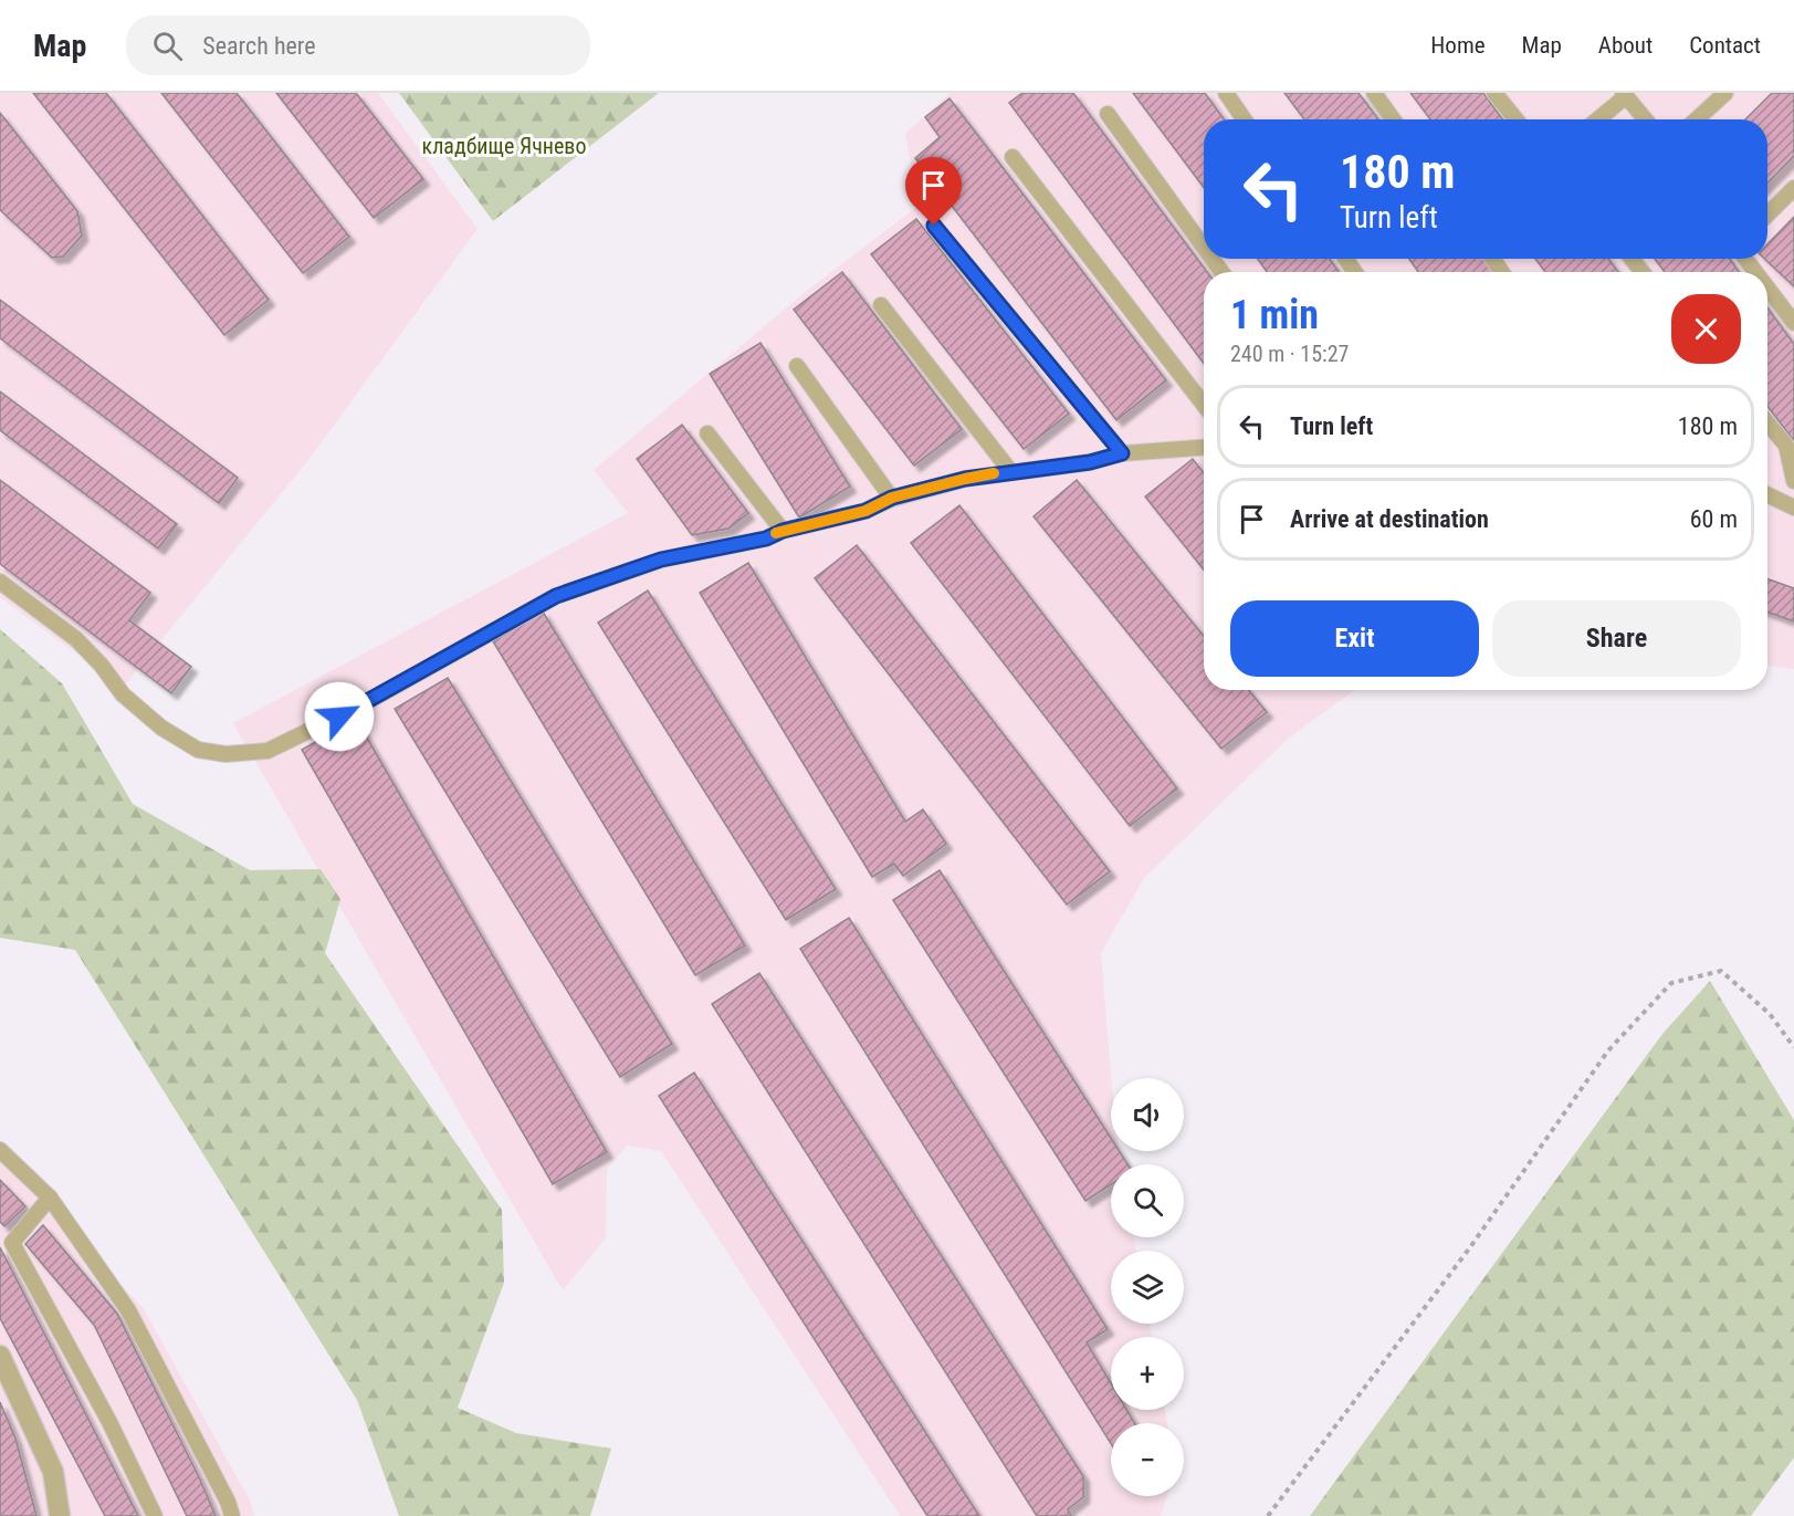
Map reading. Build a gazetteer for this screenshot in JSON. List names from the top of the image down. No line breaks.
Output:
{"parks":["кладбище Ячнево"],"page":{"header":"Map","search":"Search here","nav":["Home","Map","About","Contact"],"turn":["180 m","Turn left"],"heading":["1 min","240 m · 15:27"],"list":[{"name":"Turn left","value":"180 m"},{"name":"Arrive at destination","value":"60 m"}],"buttons":["Exit","Share"],"map_buttons":["+","−"]}}
